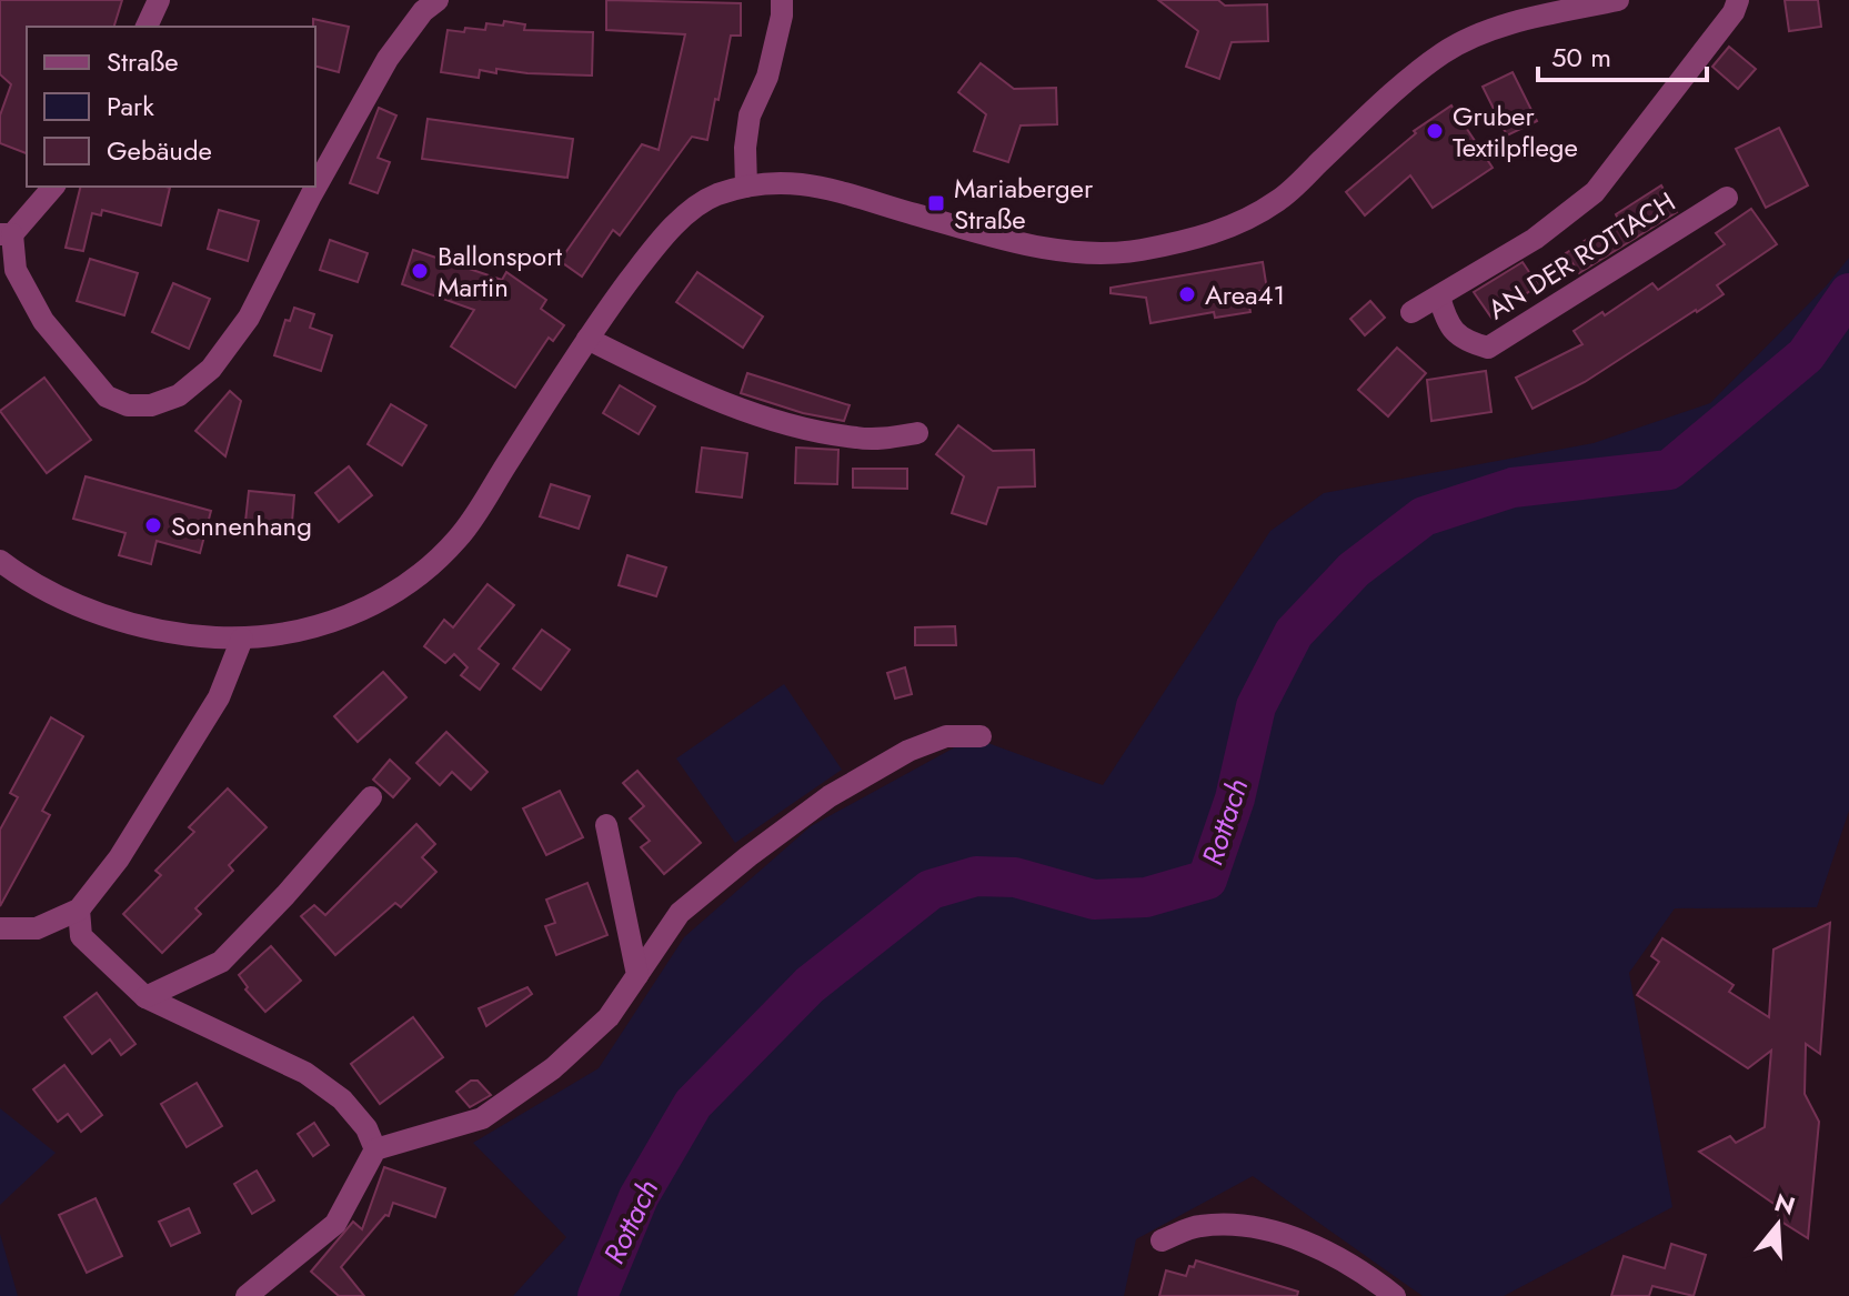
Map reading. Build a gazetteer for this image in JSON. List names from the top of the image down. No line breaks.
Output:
{"streets":{"street":["AN DER ROTTACH"]},"water":["Rottach"],"places":{"other":["Gruber Textilpflege","Ballonsport Martin","Area41","Sonnenhang"],"transit":["Mariaberger Straße"]},"legend":["Straße","Park","Gebäude"],"scale_bar":"50 m","north":"top"}
